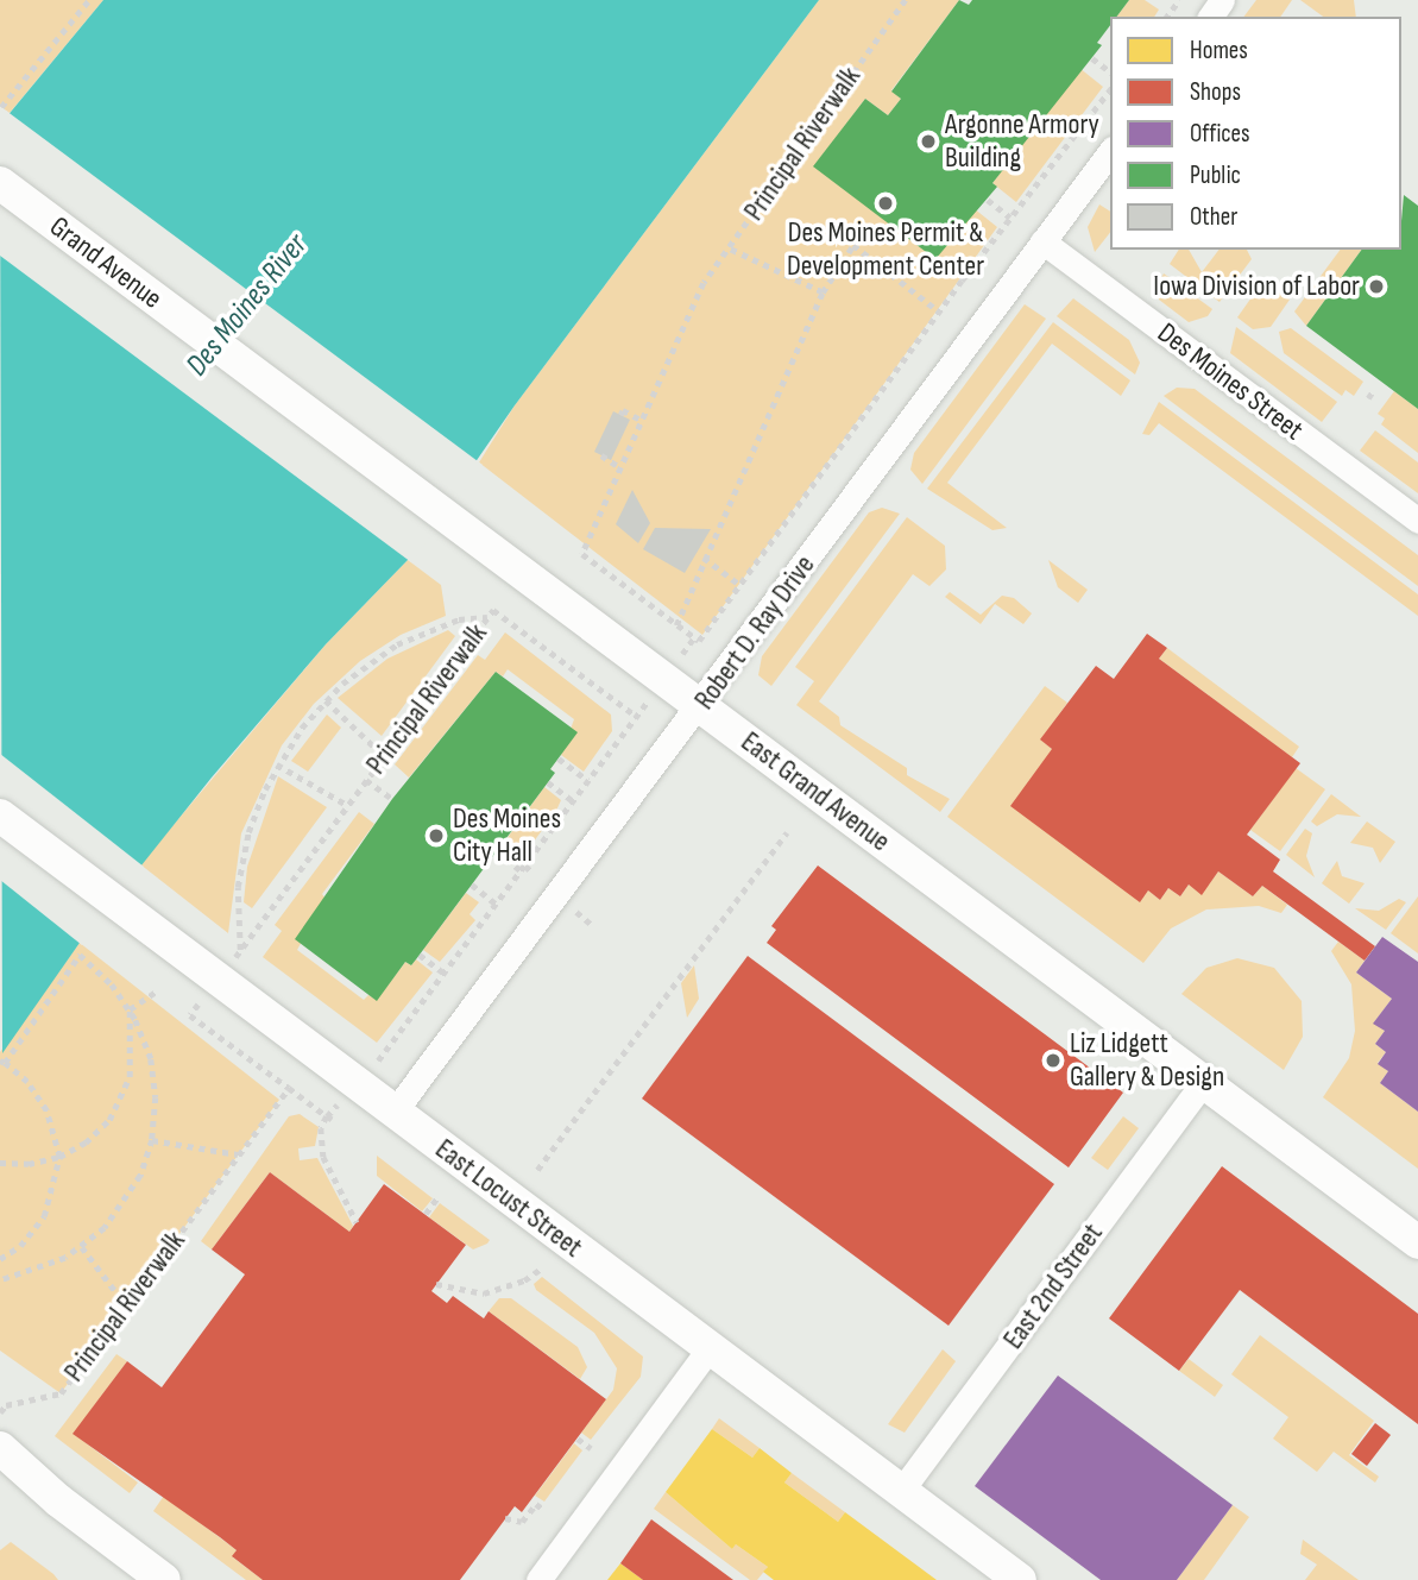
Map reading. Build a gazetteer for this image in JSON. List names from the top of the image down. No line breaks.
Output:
{"streets":{"main road":["Grand Avenue","East Grand Avenue","East Locust Street"],"street":["Des Moines Street","Robert D. Ray Drive","East 2nd Street"],"path":["Principal Riverwalk"]},"crossings":[["Grand Avenue","East Grand Avenue"],["Des Moines Street","Robert D. Ray Drive"],["Robert D. Ray Drive","East Grand Avenue"],["Robert D. Ray Drive","East Locust Street"],["East Grand Avenue","East 2nd Street"],["East Locust Street","East 2nd Street"]],"water":["Des Moines River"],"places":["Argonne Armory Building","Des Moines Permit & Development Center","Iowa Division of Labor","Des Moines City Hall","Liz Lidgett Gallery & Design"],"legend":["Homes","Shops","Offices","Public","Other"]}
